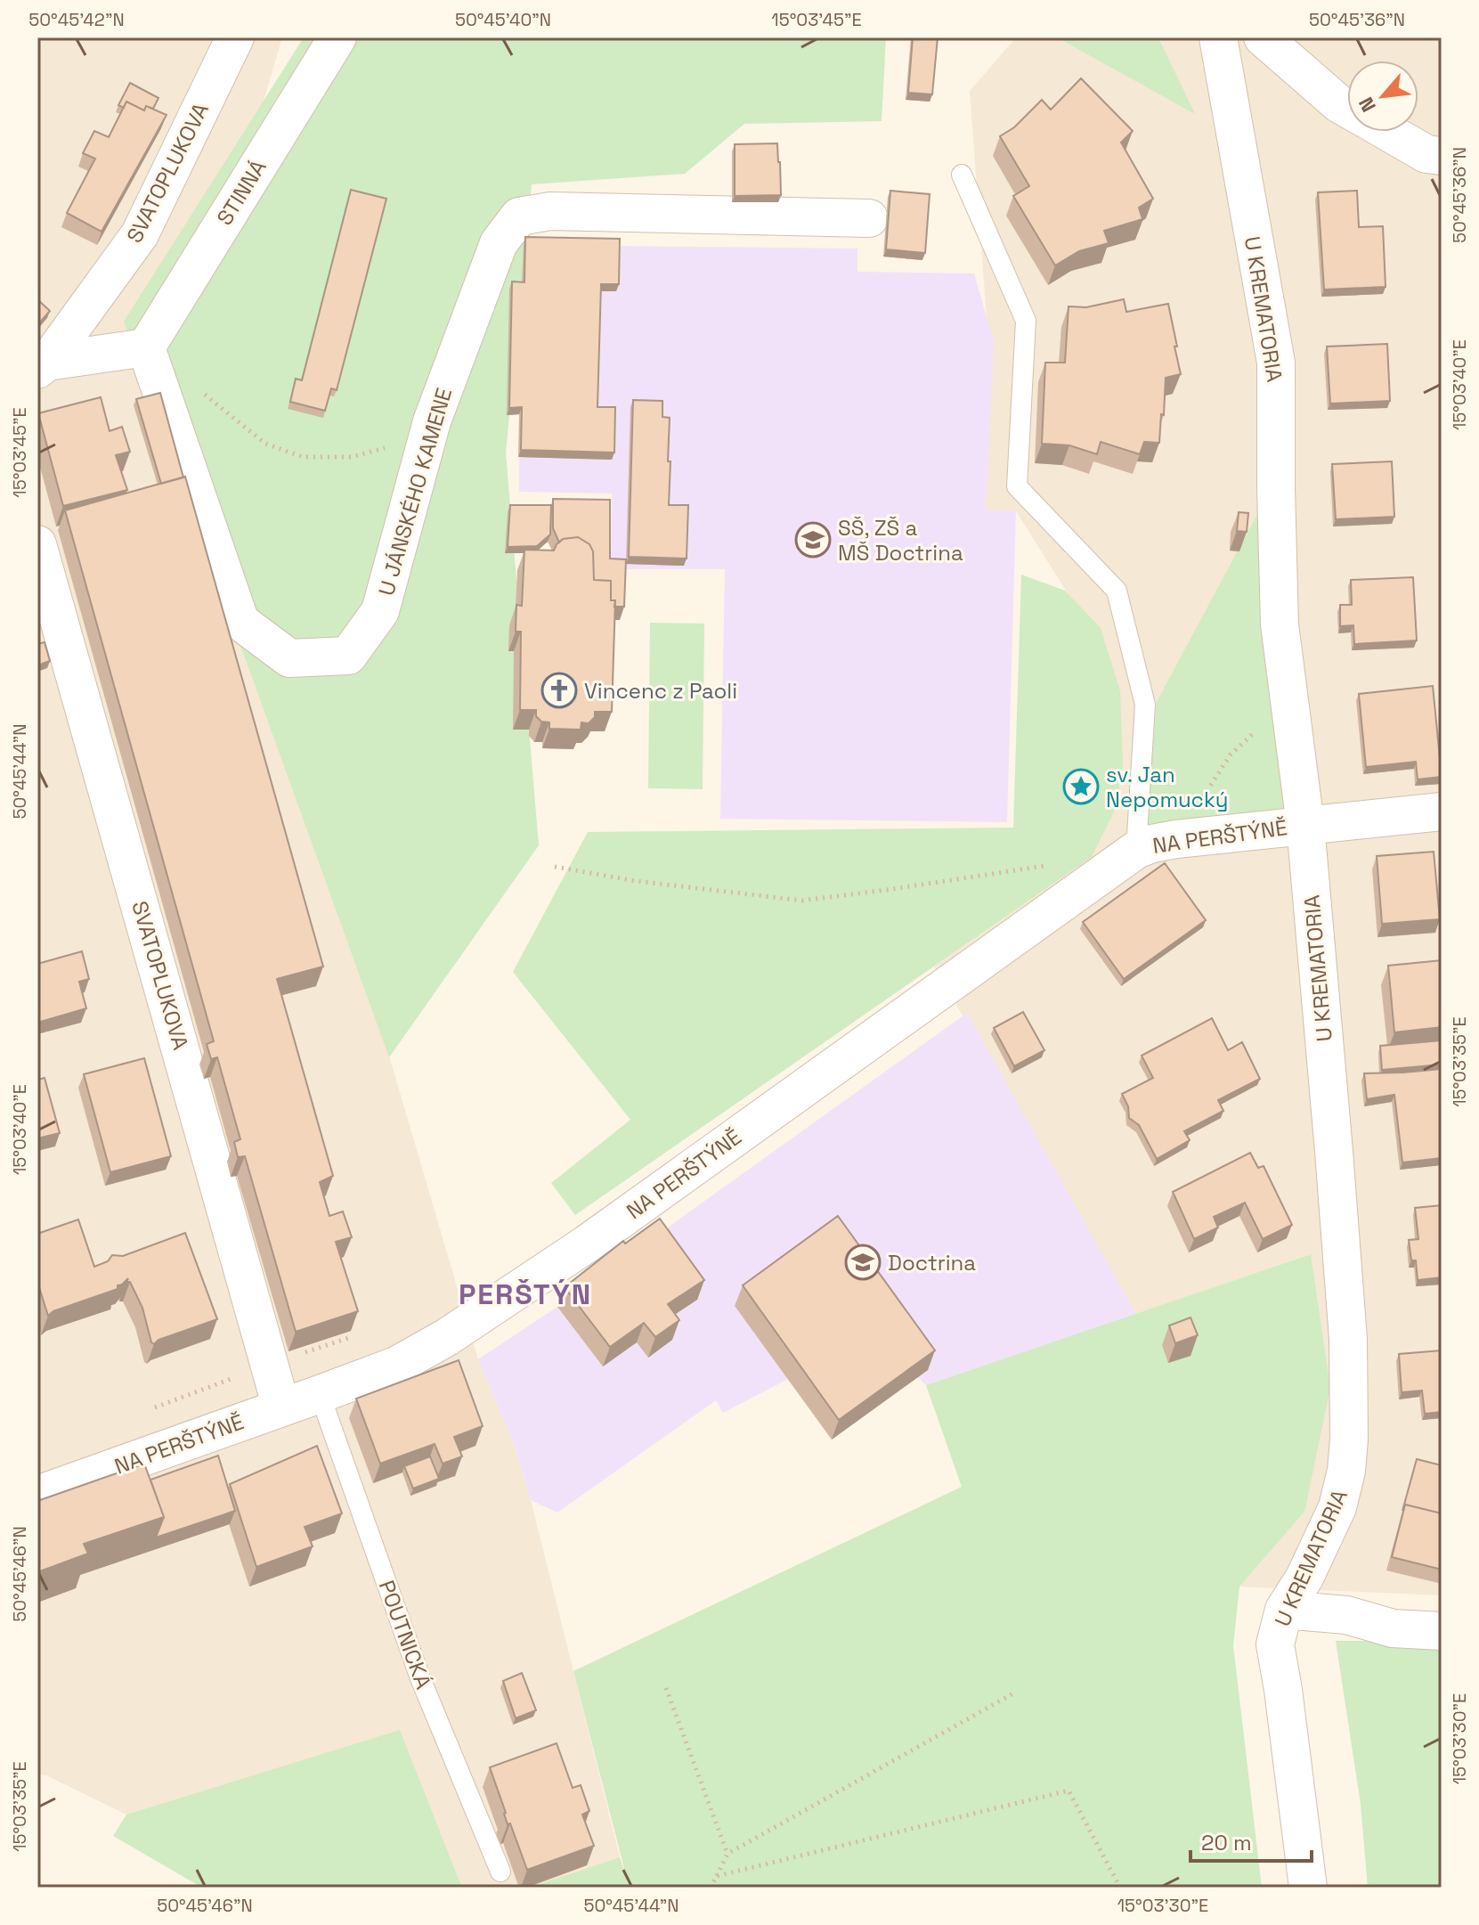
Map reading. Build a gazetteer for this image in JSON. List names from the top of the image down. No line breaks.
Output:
{"streets":{"street":["SVATOPLUKOVA","STINNÁ","U KREMATORIA","U JÁNSKÉHO KAMENE","NA PERŠTÝNĚ"],"lane":["POUTNICKÁ"]},"crossings":[["SVATOPLUKOVA","NA PERŠTÝNĚ"],["STINNÁ","U JÁNSKÉHO KAMENE"],["U KREMATORIA","NA PERŠTÝNĚ"],["NA PERŠTÝNĚ","POUTNICKÁ"]],"districts":["PERŠTÝN"],"places":{"school or university":["SŠ, ZŠ a MŠ Doctrina","Doctrina"],"church":["Vincenc z Paoli"],"place":["sv. Jan Nepomucký"]},"scale_bar":"20 m","north":"bottom left","coordinates":["50°45'42\"N","50°45'40\"N","15°03'45\"E","50°45'36\"N","15°03'40\"E","50°45'44\"N","15°03'35\"E","50°45'46\"N","15°03'30\"E"]}
